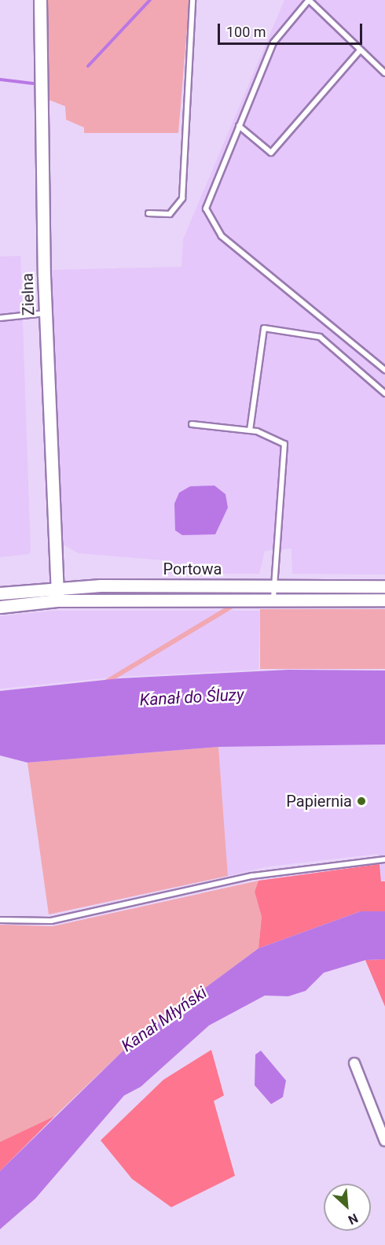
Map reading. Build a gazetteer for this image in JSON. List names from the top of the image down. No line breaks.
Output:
{"streets":{"street":["Zielna","Portowa"]},"crossings":[["Zielna","Portowa"]],"water":["Kanał do Śluzy","Kanał Młyński"],"places":["Papiernia"],"scale_bar":"100 m","north":"bottom right"}
